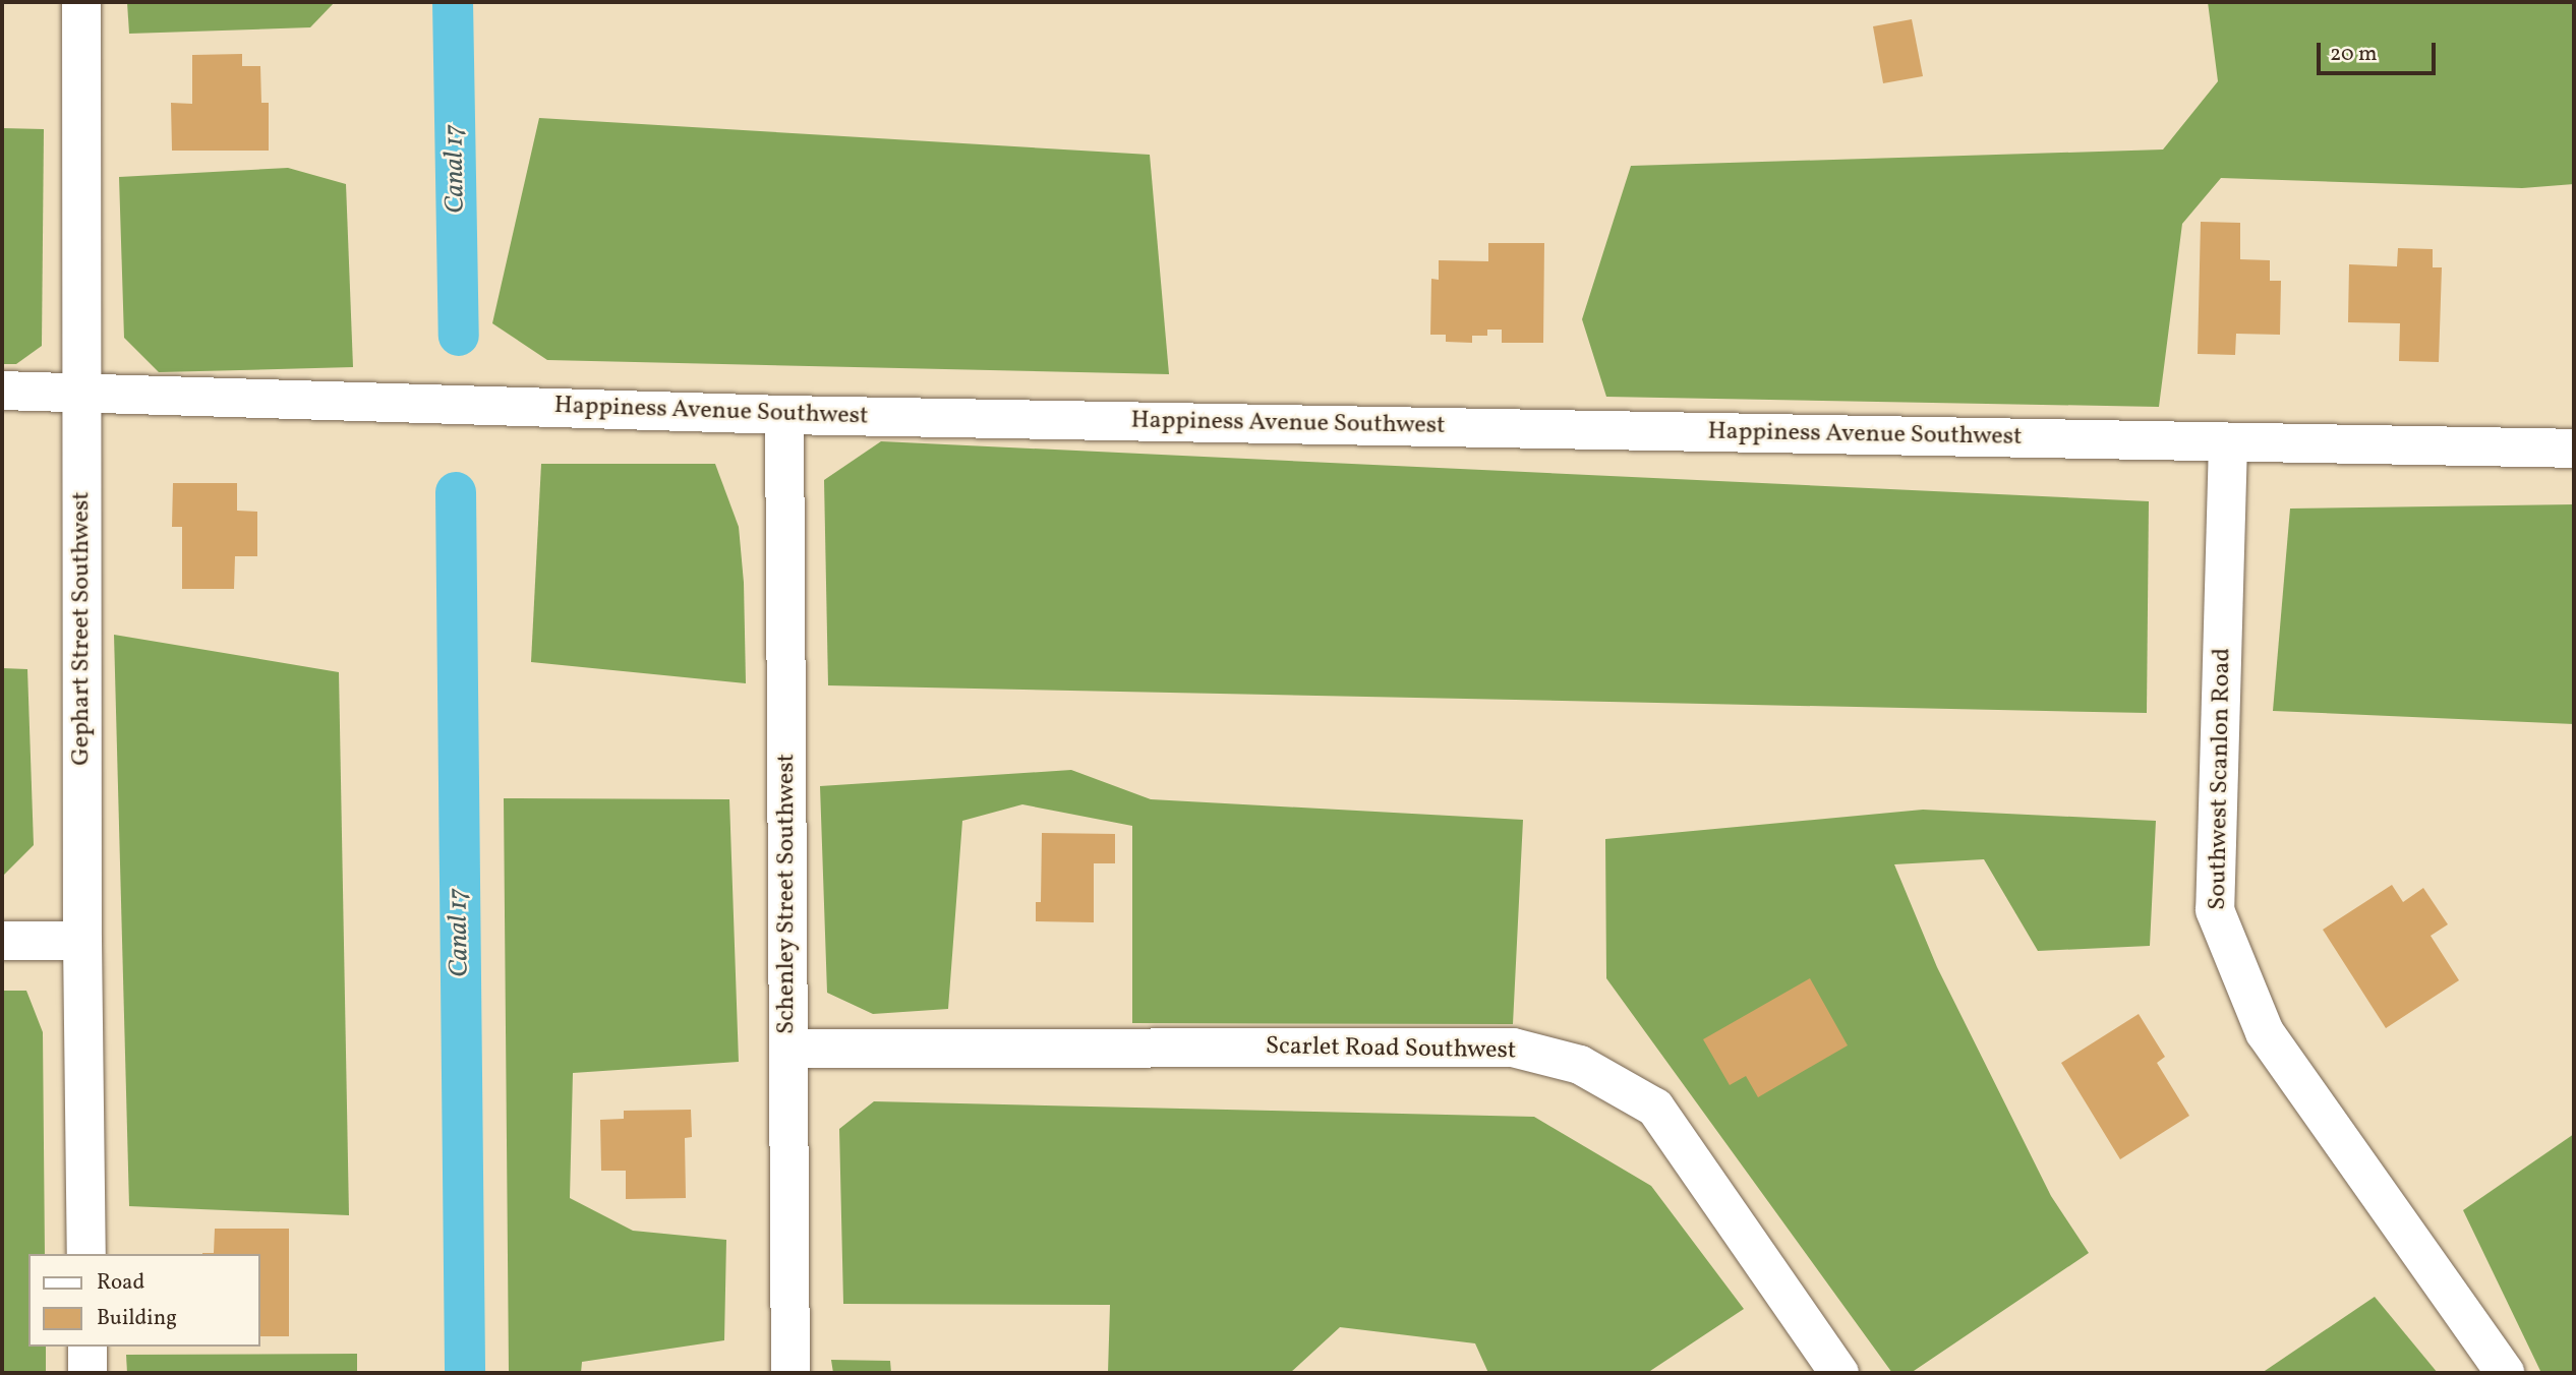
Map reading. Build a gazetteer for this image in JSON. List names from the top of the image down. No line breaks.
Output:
{"streets":{"street":["Happiness Avenue Southwest","Gephart Street Southwest","Southwest Scanlon Road","Schenley Street Southwest","Scarlet Road Southwest"]},"crossings":[["Happiness Avenue Southwest","Gephart Street Southwest"],["Happiness Avenue Southwest","Southwest Scanlon Road"],["Happiness Avenue Southwest","Schenley Street Southwest"],["Schenley Street Southwest","Scarlet Road Southwest"]],"water":["Canal 17"],"legend":["Road","Building"],"scale_bar":"20 m"}
